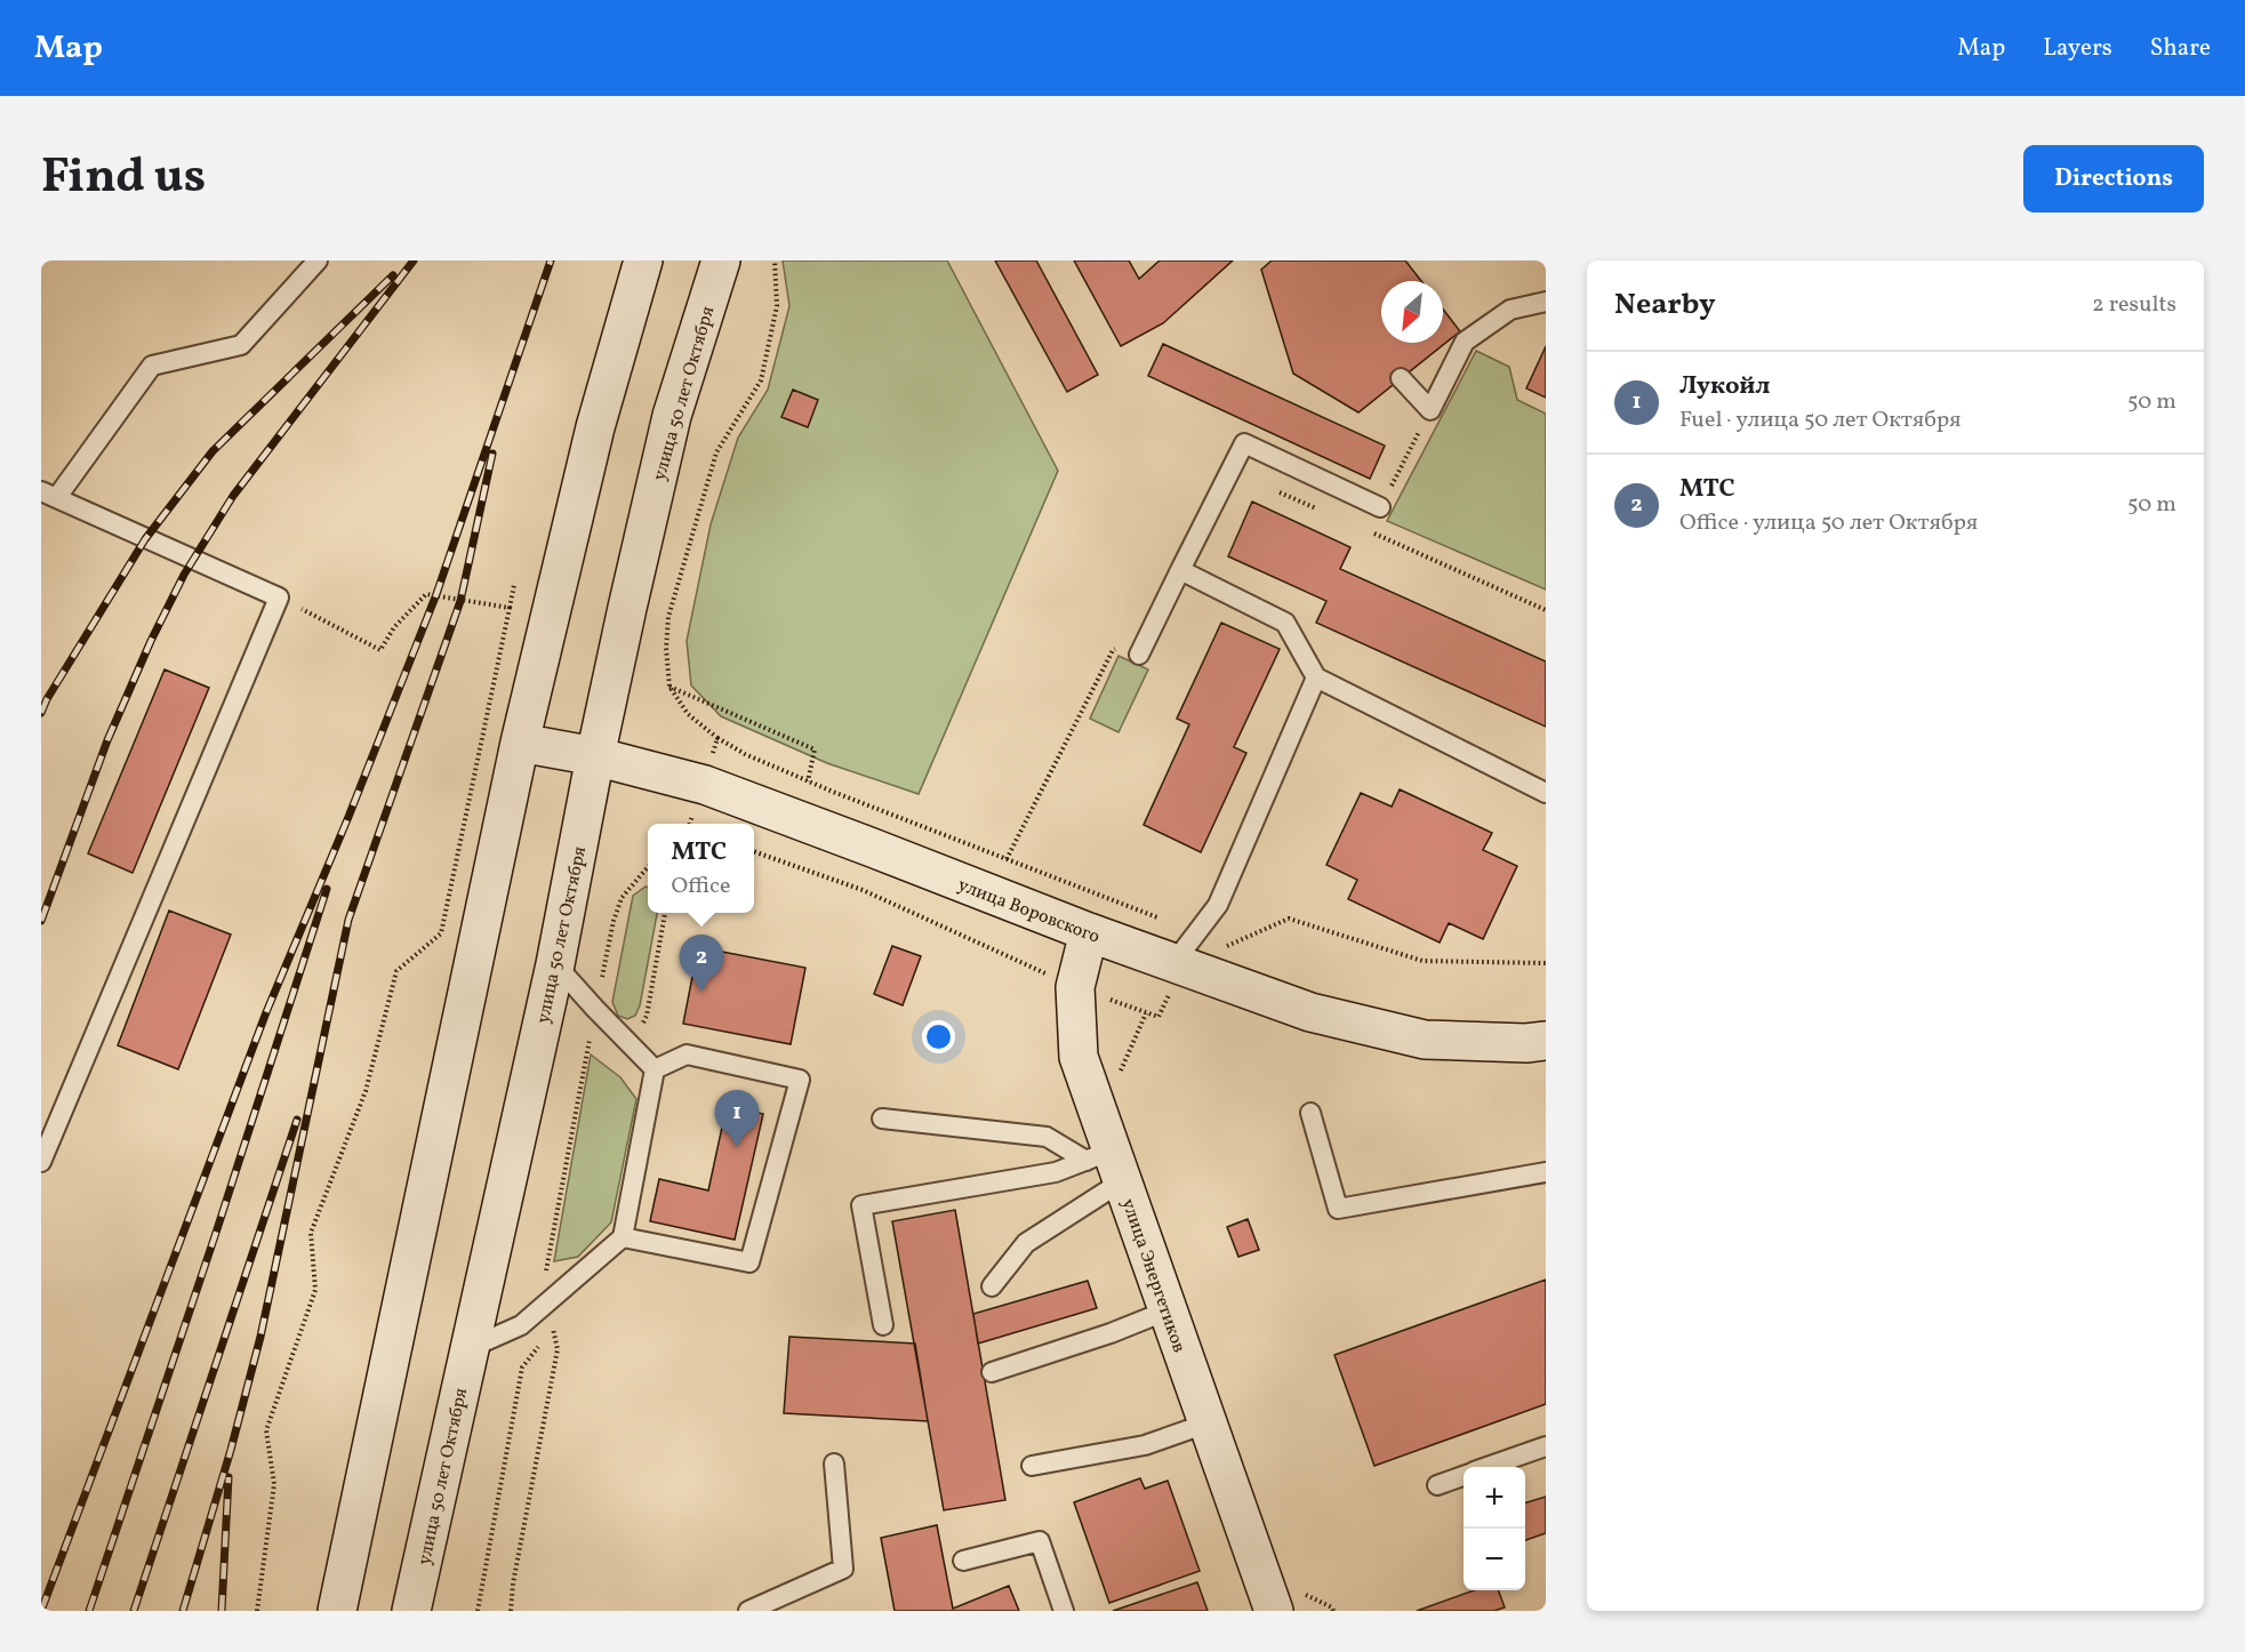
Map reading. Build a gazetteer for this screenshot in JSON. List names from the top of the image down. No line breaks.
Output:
{"streets":{"main road":["улица 50 лет Октября","улица Воровского","улица Энергетиков"]},"crossings":[["улица 50 лет Октября","улица Воровского"],["улица Воровского","улица Энергетиков"]],"north":"bottom left","page":{"header":"Map","nav":["Map","Layers","Share"],"title":"Find us","buttons":"Directions","heading":["Nearby","2 results"],"list":[{"mark":"1","name":"Лукойл","note":"Fuel · улица 50 лет Октября","value":"50 m"},{"mark":"2","name":"МТС","note":"Office · улица 50 лет Октября","value":"50 m"}],"popup":["МТС","Office"],"pins":["2","1"],"map_buttons":["+","−"]}}
